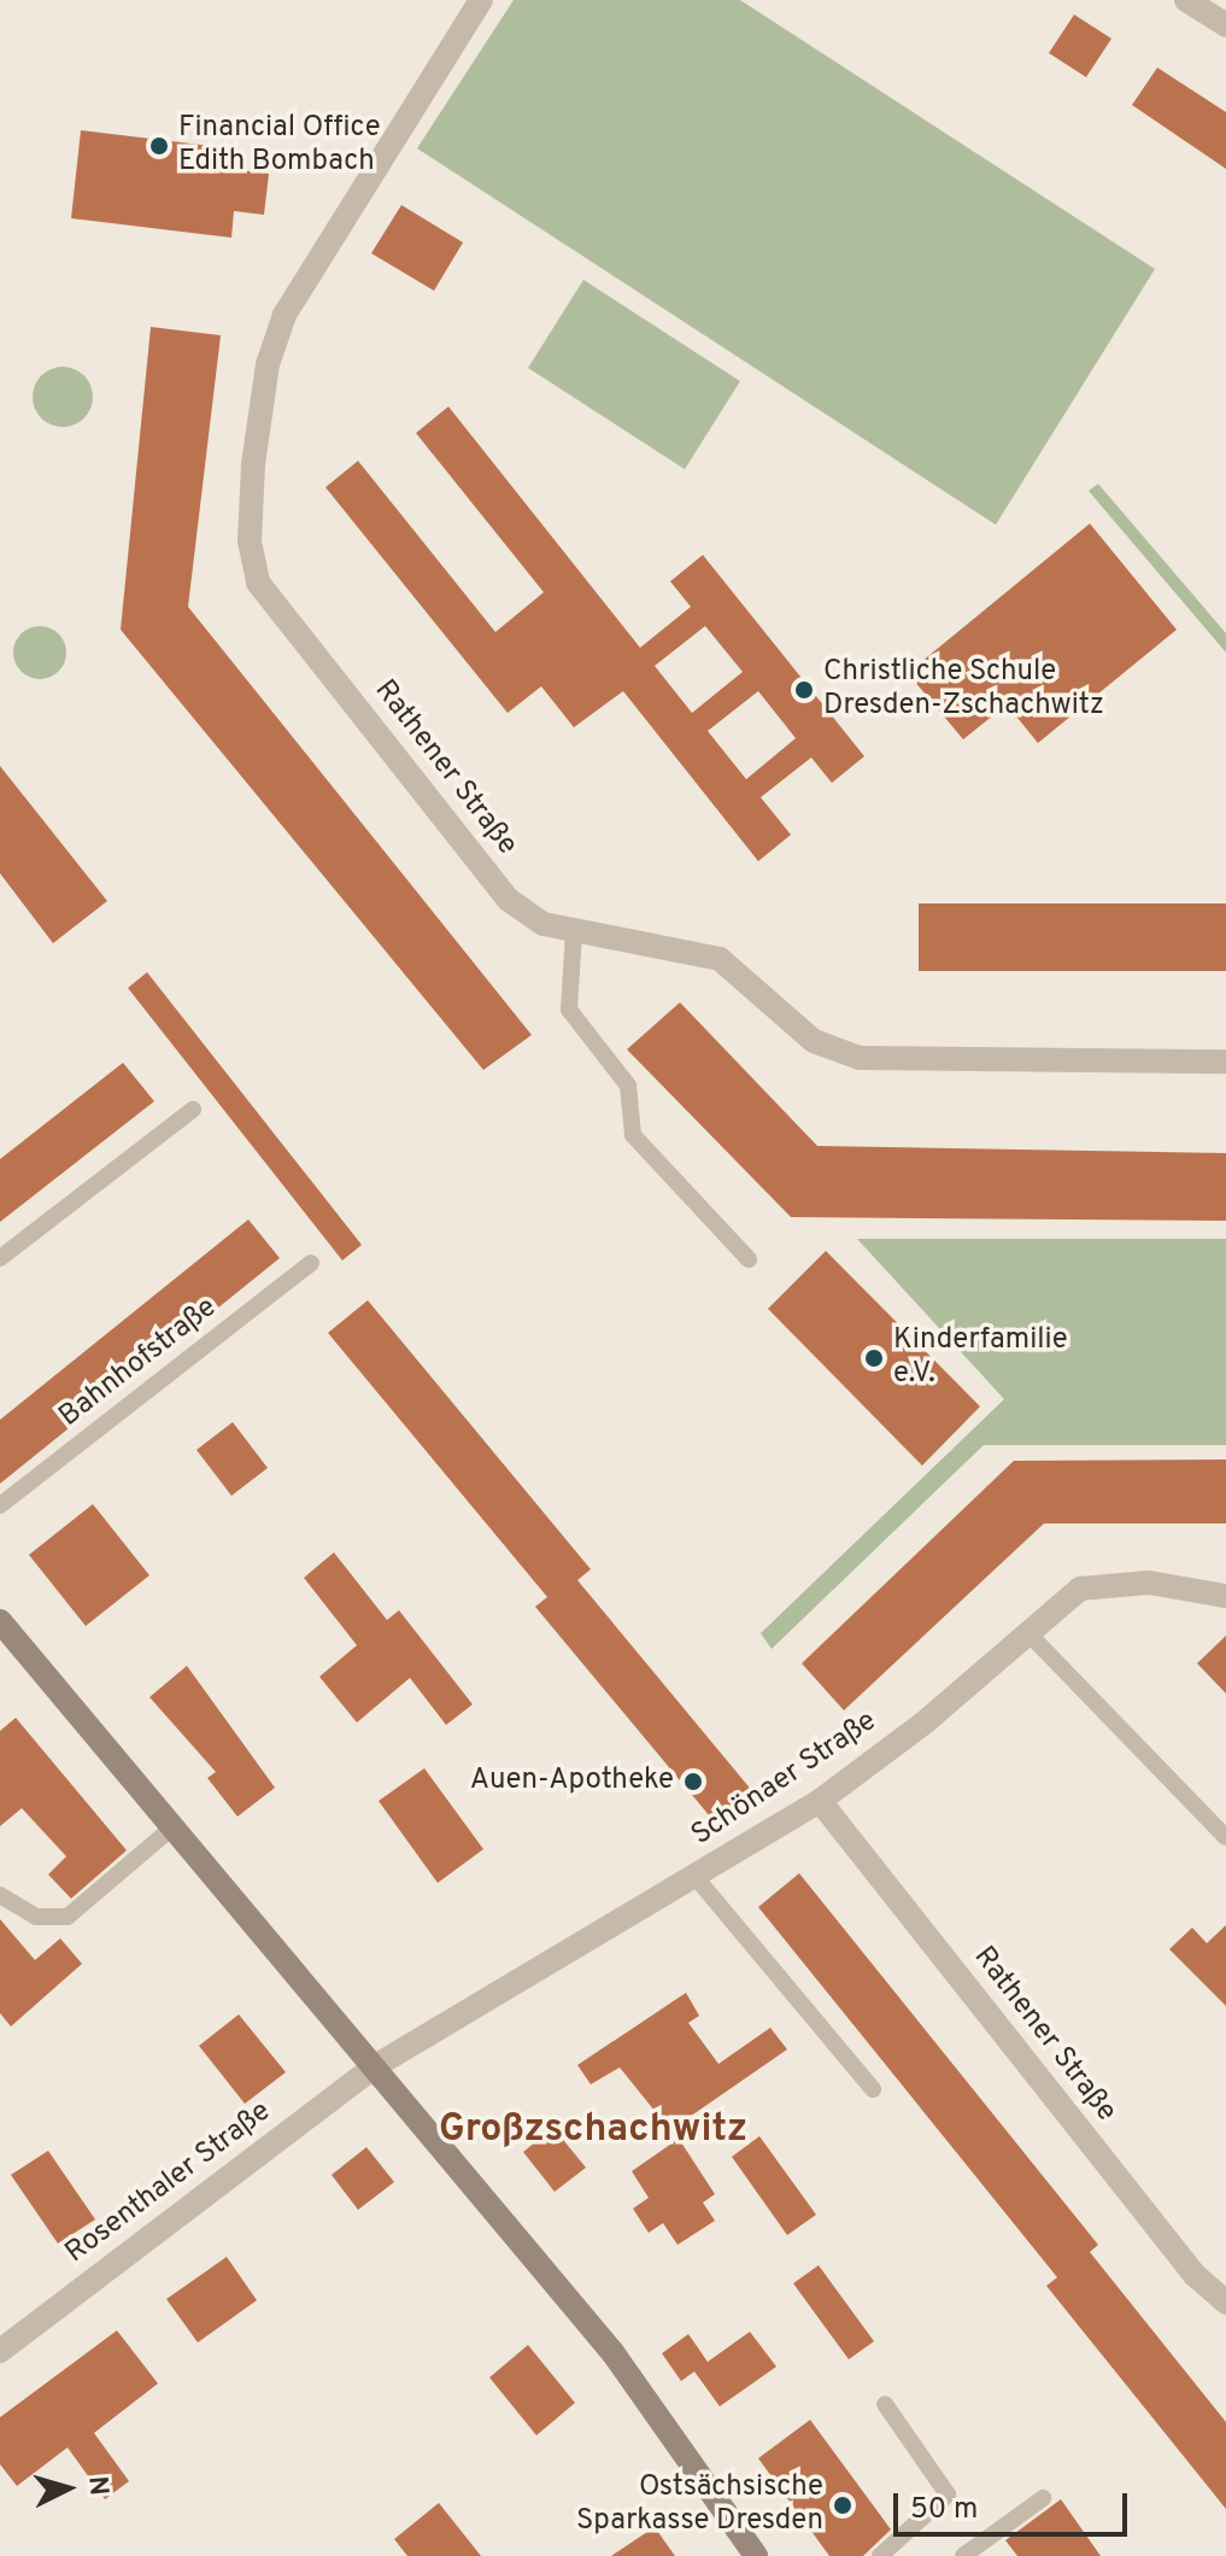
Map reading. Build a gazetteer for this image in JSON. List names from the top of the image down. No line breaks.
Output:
{"streets":{"street":["Rathener Straße","Schönaer Straße","Rosenthaler Straße"],"lane":["Bahnhofstraße"]},"crossings":[["Rathener Straße","Schönaer Straße"],["Schönaer Straße","Rosenthaler Straße"]],"districts":["Großzschachwitz"],"places":["Financial Office Edith Bombach","Christliche Schule Dresden-Zschachwitz","Kinderfamilie e.V.","Auen-Apotheke","Ostsächsische Sparkasse Dresden"],"scale_bar":"50 m","north":"right"}
